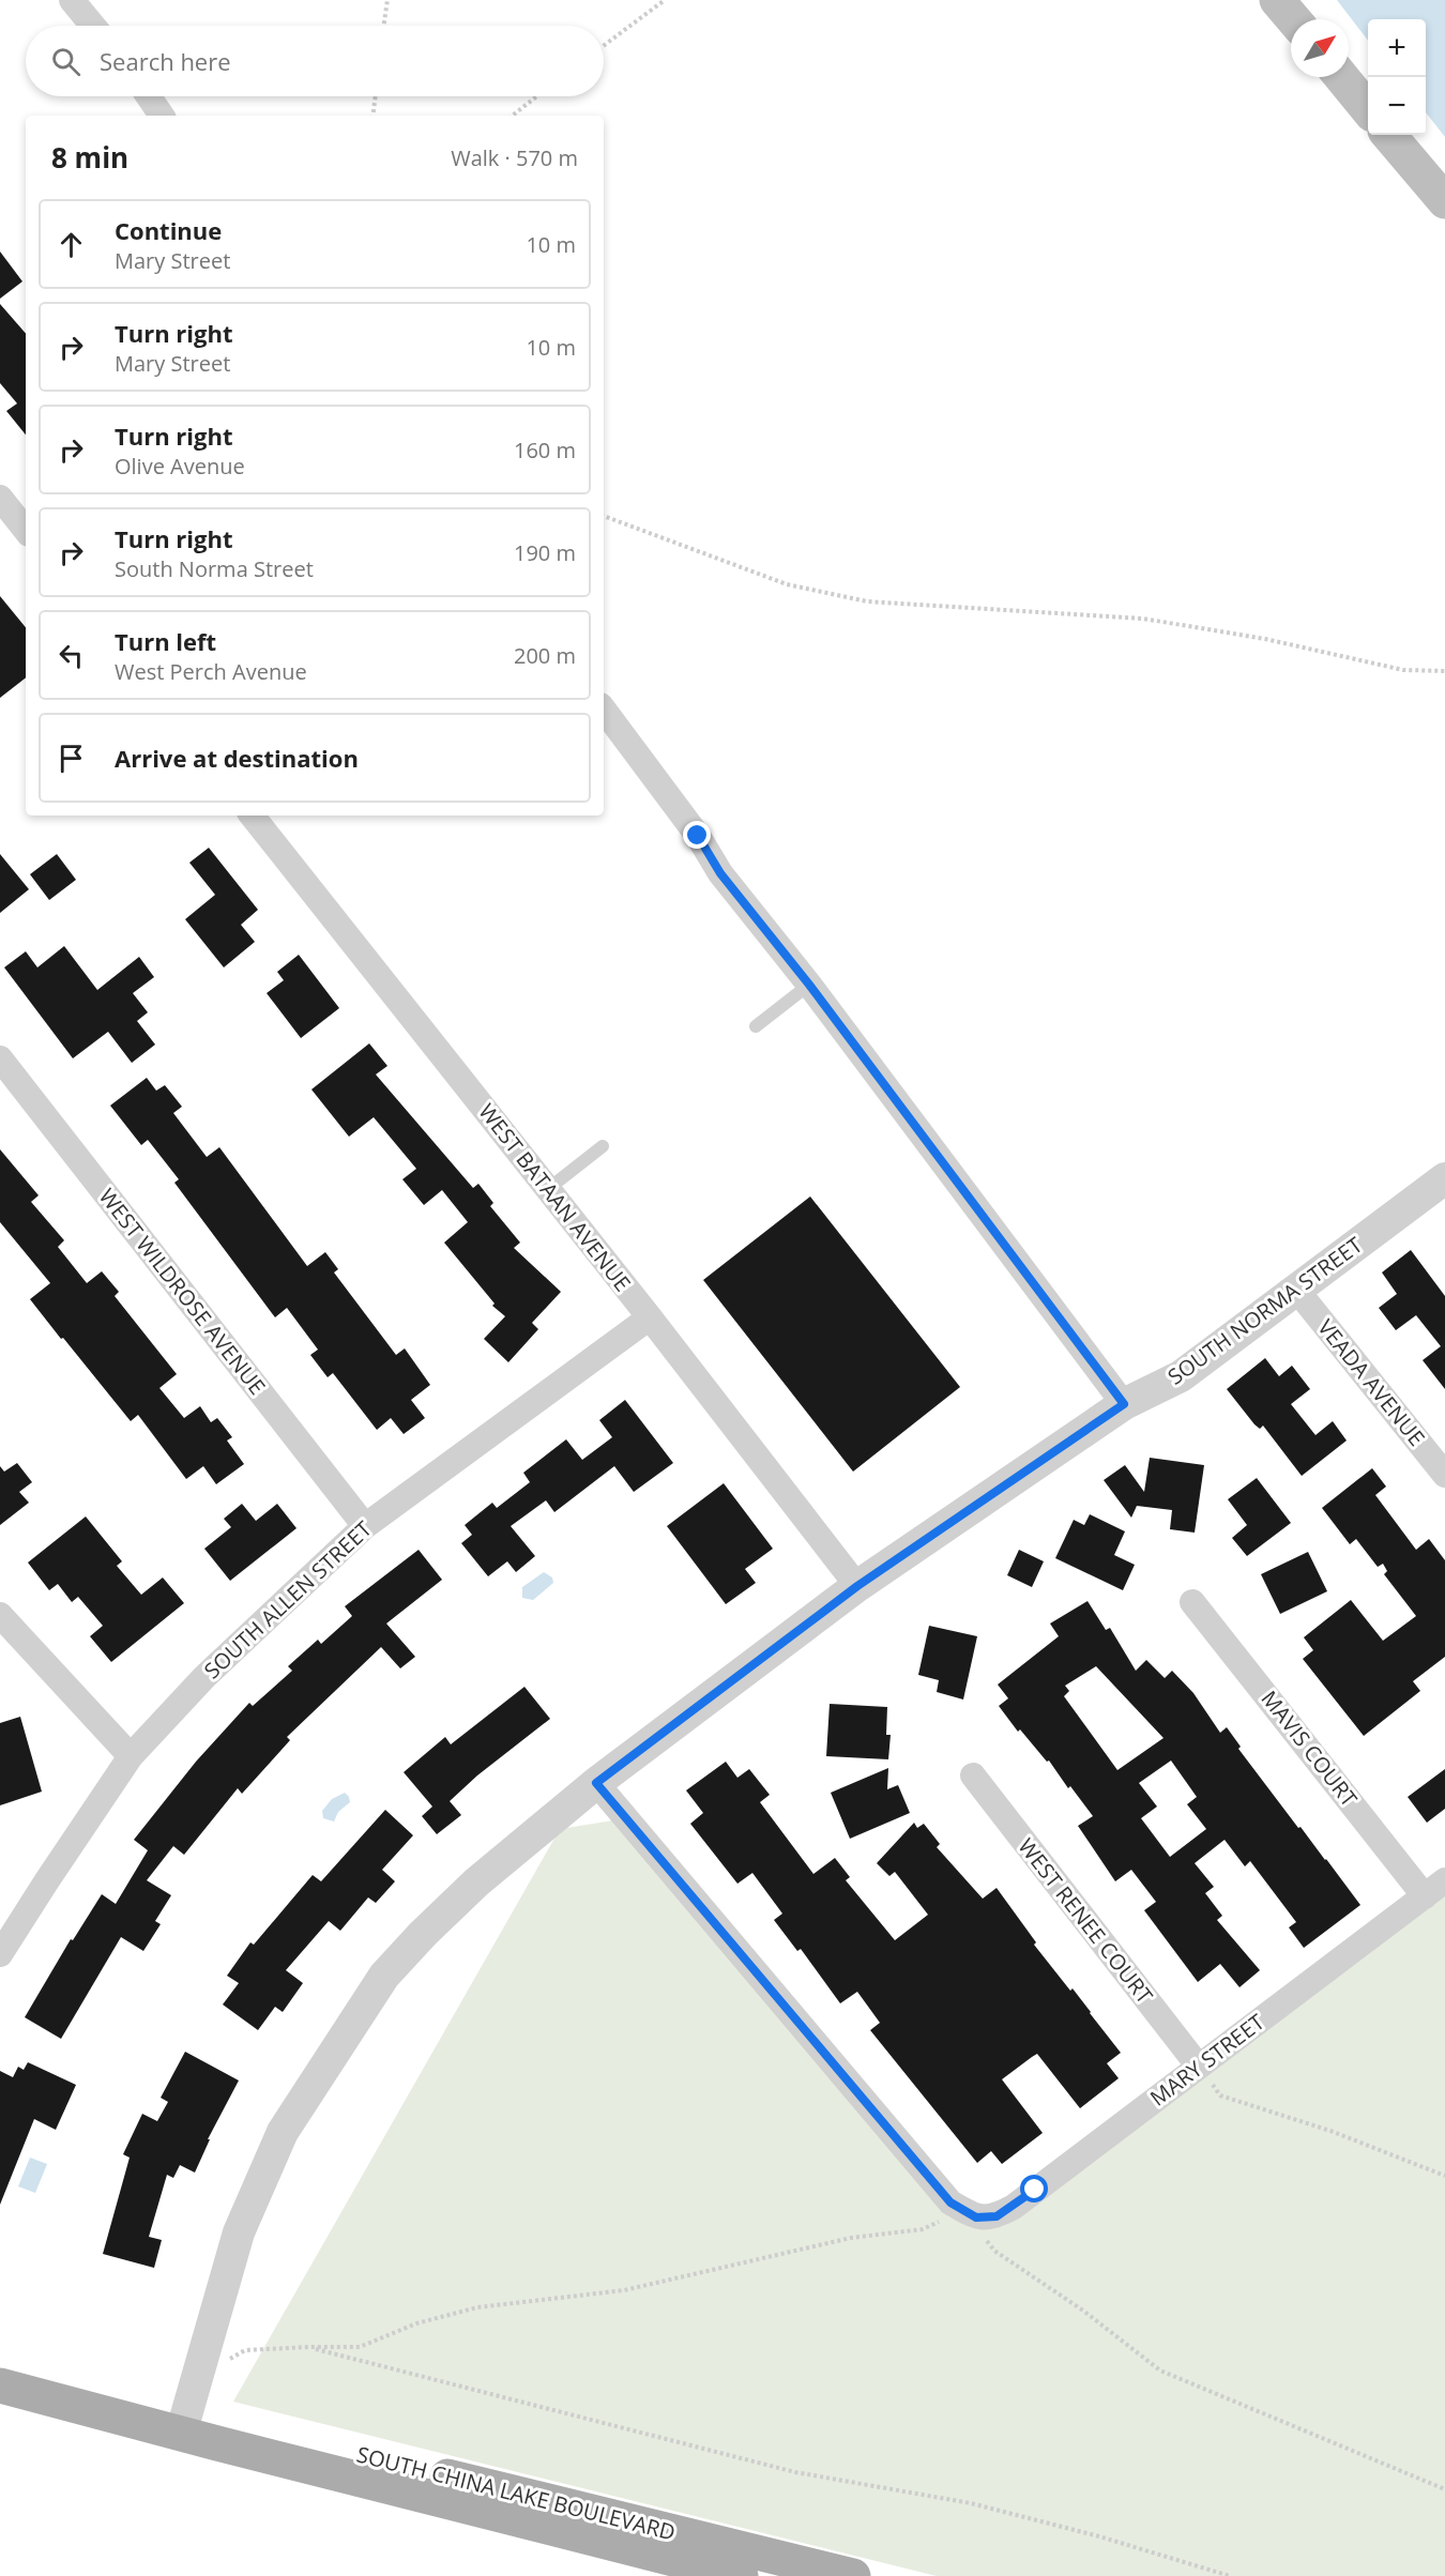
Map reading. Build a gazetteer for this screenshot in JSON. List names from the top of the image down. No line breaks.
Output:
{"streets":{"main road":["SOUTH CHINA LAKE BOULEVARD"],"street":["WEST BATAAN AVENUE","WEST WILDROSE AVENUE","SOUTH NORMA STREET","VEADA AVENUE","SOUTH ALLEN STREET","MAVIS COURT","WEST RENEE COURT","MARY STREET"]},"crossings":[["WEST BATAAN AVENUE","SOUTH NORMA STREET"],["WEST BATAAN AVENUE","SOUTH ALLEN STREET"],["WEST WILDROSE AVENUE","SOUTH ALLEN STREET"],["SOUTH NORMA STREET","VEADA AVENUE"],["SOUTH NORMA STREET","SOUTH CHINA LAKE BOULEVARD"],["MAVIS COURT","MARY STREET"],["WEST RENEE COURT","MARY STREET"]],"north":"top right","page":{"map_buttons":["+","−"],"search":"Search here","heading":["8 min","Walk · 570 m"],"list":[["Continue","Mary Street","10 m"],["Turn right","Mary Street","10 m"],["Turn right","Olive Avenue","160 m"],["Turn right","South Norma Street","190 m"],["Turn left","West Perch Avenue","200 m"],"Arrive at destination"]}}
